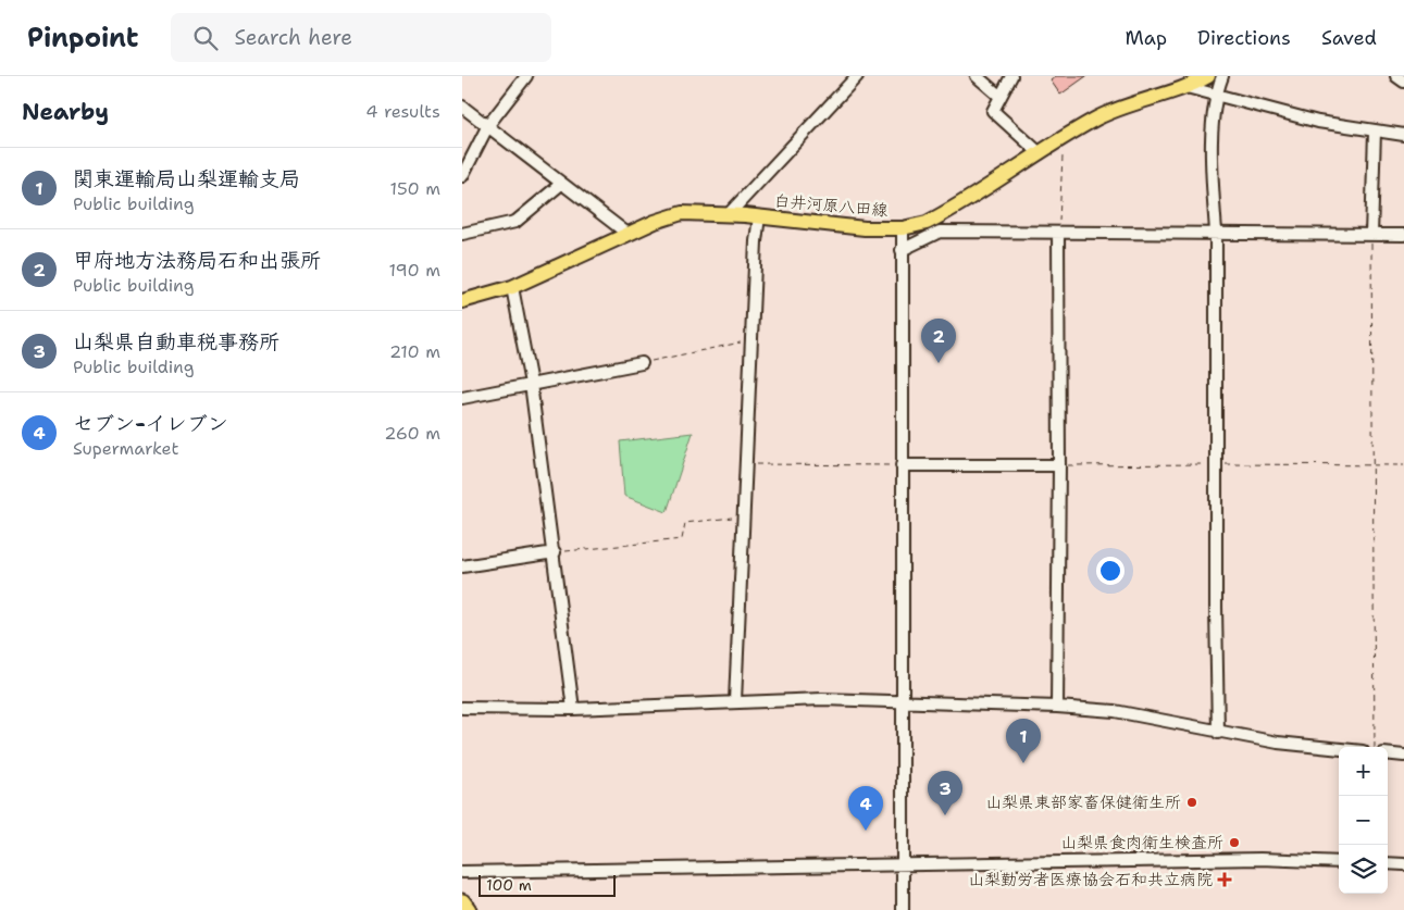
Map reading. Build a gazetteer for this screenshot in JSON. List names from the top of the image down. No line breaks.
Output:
{"streets":{"main road":["白井河原八田線"]},"places":{"other":["山梨県東部家畜保健衛生所","山梨県食肉衛生検査所"],"health":["山梨勤労者医療協会石和共立病院"]},"scale_bar":"100 m","page":{"header":"Pinpoint","search":"Search here","nav":["Map","Directions","Saved"],"heading":["Nearby","4 results"],"list":[{"mark":"1","name":"関東運輸局山梨運輸支局","note":"Public building","value":"150 m"},{"mark":"2","name":"甲府地方法務局石和出張所","note":"Public building","value":"190 m"},{"mark":"3","name":"山梨県自動車税事務所","note":"Public building","value":"210 m"},{"mark":"4","name":"セブン-イレブン","note":"Supermarket","value":"260 m"}],"pins":["2","1","3","4"],"map_buttons":["+","−"],"scale":"100 m"}}
